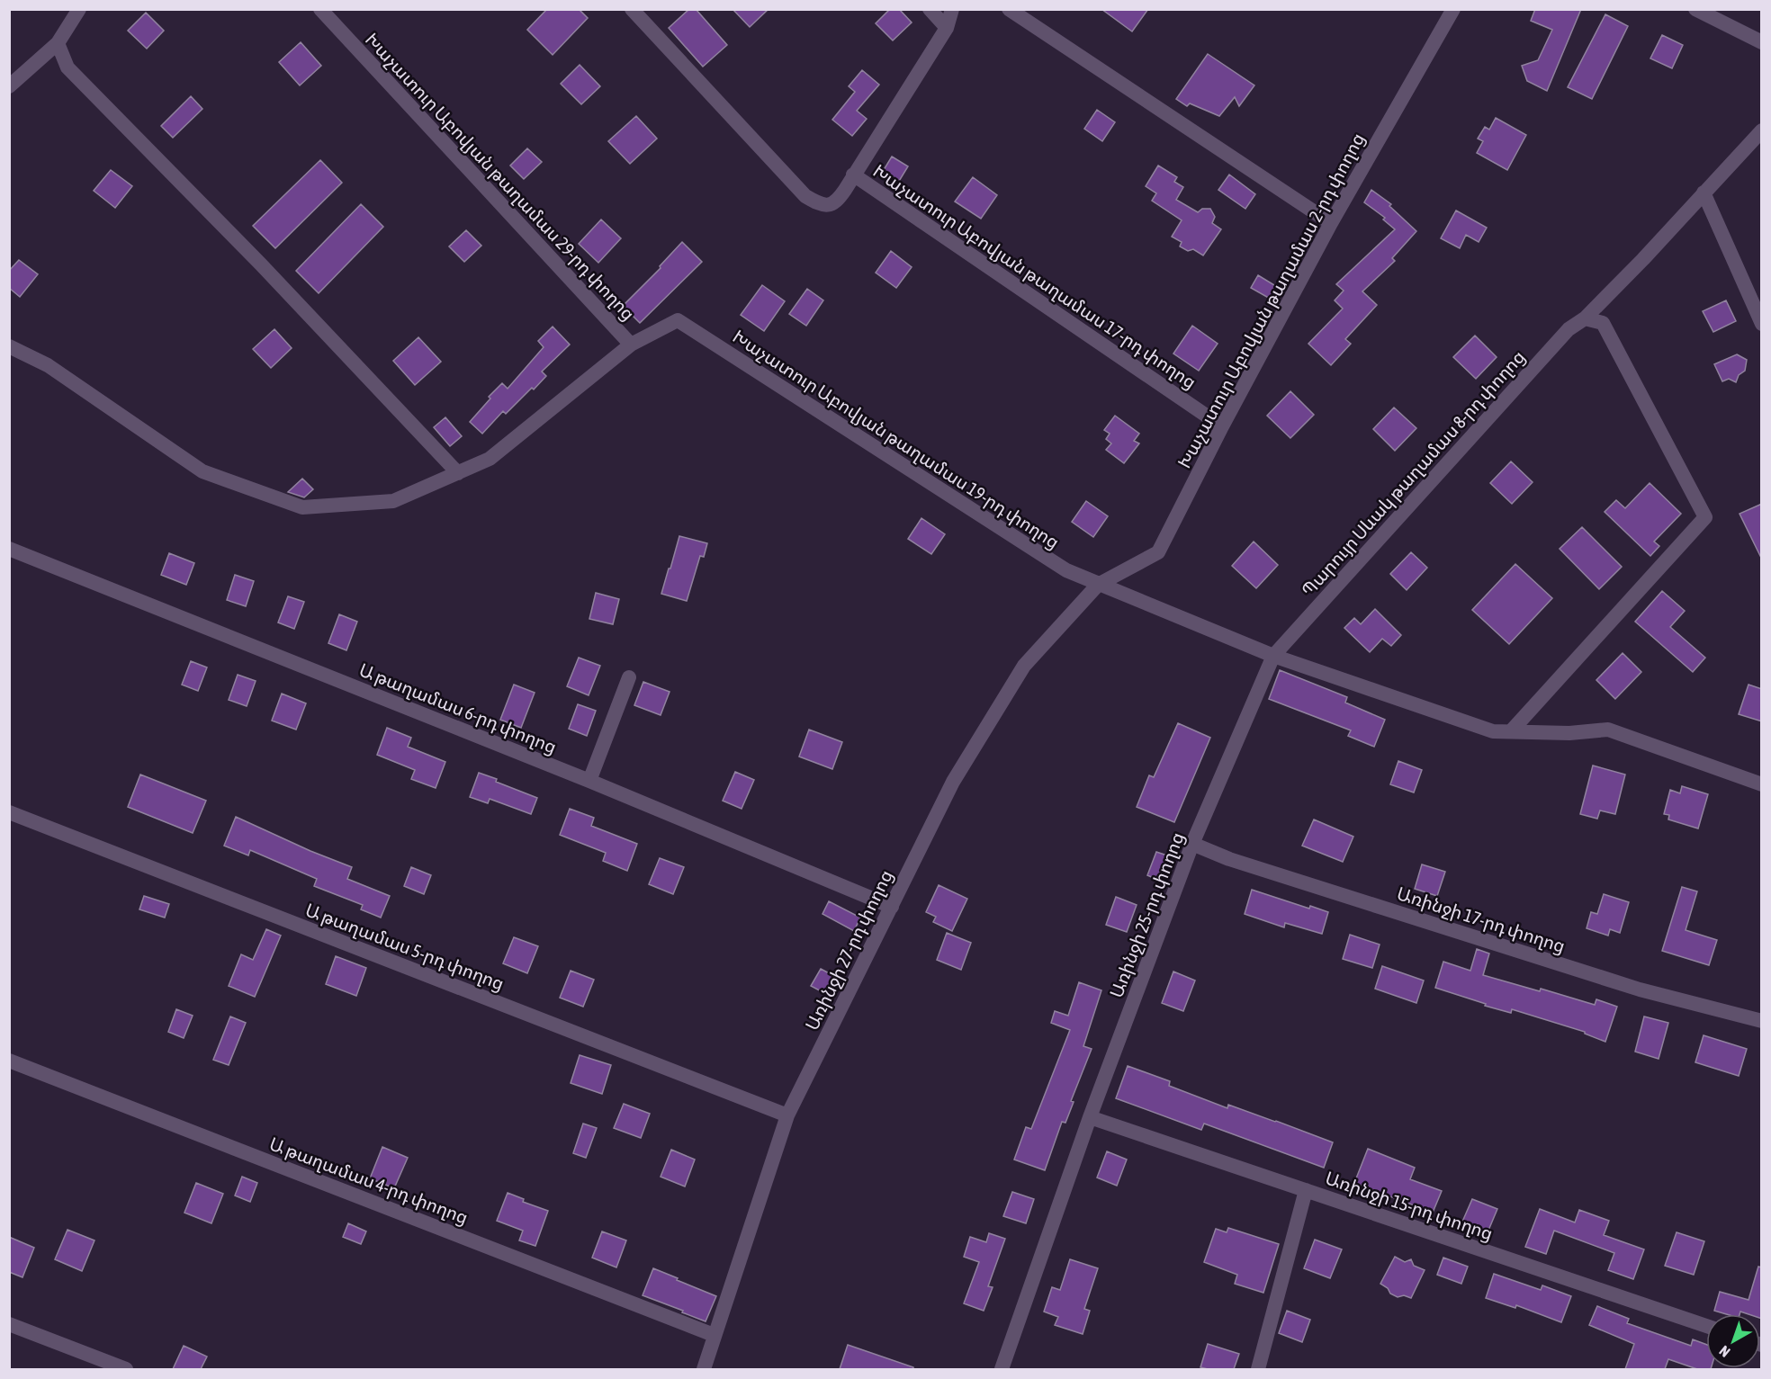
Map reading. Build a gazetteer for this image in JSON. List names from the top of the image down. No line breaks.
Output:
{"streets":{"street":["Խաչատուր Աբովյան թաղամաս 29-րդ փողոց","Խաչատուր Աբովյան թաղամաս 17-րդ փողոց","Խաչատուր Աբովյան թաղամաս 2-րդ փողոց","Խաչատուր Աբովյան թաղամաս 19-րդ փողոց","Պարույր Սևակ թաղամաս 8-րդ փողոց","Ա թաղամաս 6-րդ փողոց","Առինջի 25-րդ փողոց","Առինջի 17-րդ փողոց","Ա թաղամաս 5-րդ փողոց","Առինջի 27-րդ փողոց","Ա թաղամաս 4-րդ փողոց","Առինջի 15-րդ փողոց"]},"crossings":[["Խաչատուր Աբովյան թաղամաս 29-րդ փողոց","Խաչատուր Աբովյան թաղամաս 19-րդ փողոց"],["Խաչատուր Աբովյան թաղամաս 17-րդ փողոց","Խաչատուր Աբովյան թաղամաս 2-րդ փողոց"],["Խաչատուր Աբովյան թաղամաս 2-րդ փողոց","Խաչատուր Աբովյան թաղամաս 19-րդ փողոց"],["Խաչատուր Աբովյան թաղամաս 2-րդ փողոց","Առինջի 27-րդ փողոց"],["Խաչատուր Աբովյան թաղամաս 19-րդ փողոց","Առինջի 27-րդ փողոց"],["Պարույր Սևակ թաղամաս 8-րդ փողոց","Առինջի 25-րդ փողոց"],["Ա թաղամաս 6-րդ փողոց","Առինջի 27-րդ փողոց"],["Առինջի 25-րդ փողոց","Առինջի 17-րդ փողոց"],["Առինջի 25-րդ փողոց","Առինջի 15-րդ փողոց"],["Ա թաղամաս 5-րդ փողոց","Առինջի 27-րդ փողոց"],["Առինջի 27-րդ փողոց","Ա թաղամաս 4-րդ փողոց"]],"north":"bottom left"}
